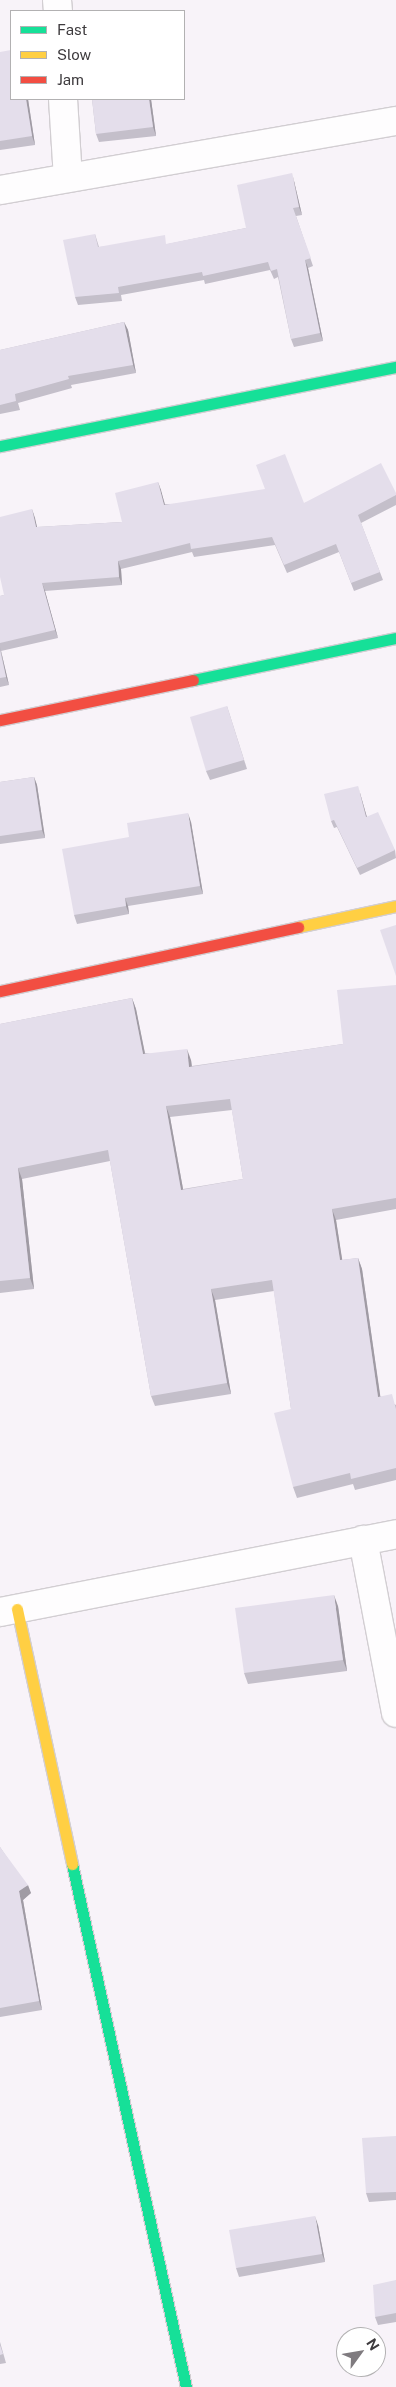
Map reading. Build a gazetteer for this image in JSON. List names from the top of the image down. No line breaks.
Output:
{"legend":["Fast","Slow","Jam"],"north":"top right"}
